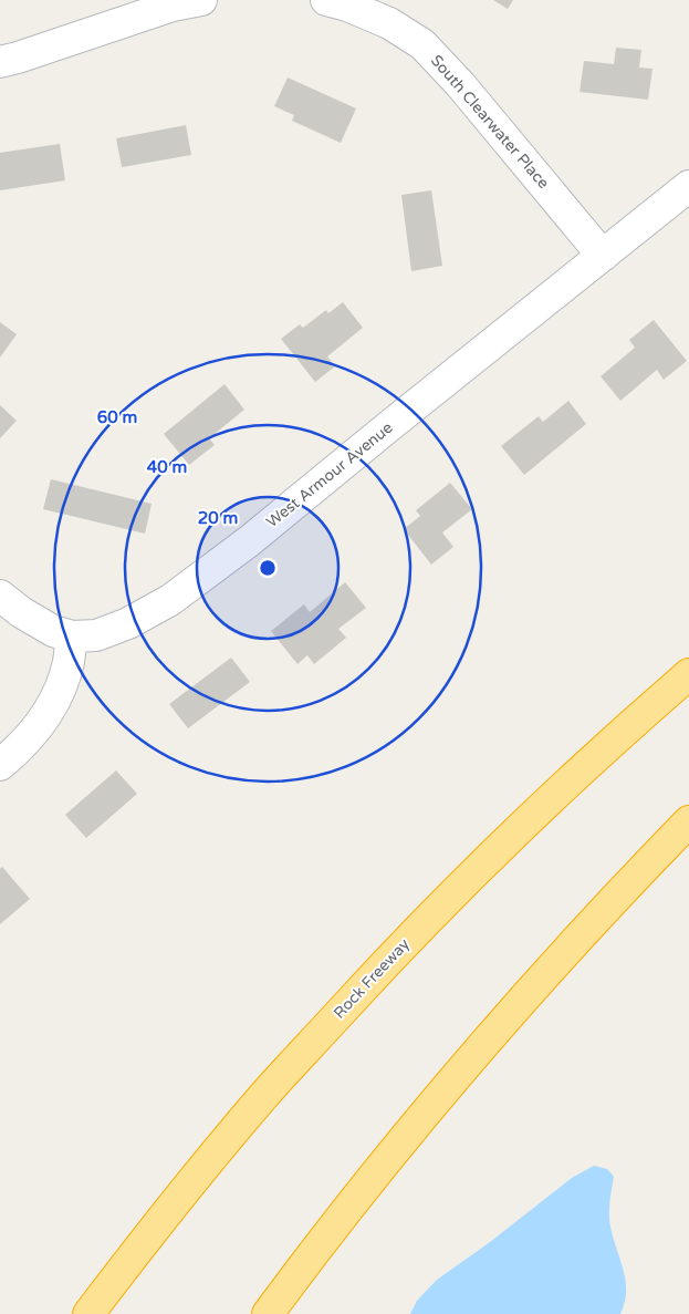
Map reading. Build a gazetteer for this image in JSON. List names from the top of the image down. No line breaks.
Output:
{"streets":{"highway":["Rock Freeway"],"street":["South Clearwater Place","West Armour Avenue"]},"crossings":[["South Clearwater Place","West Armour Avenue"]],"rings":["60 m","40 m","20 m"]}
